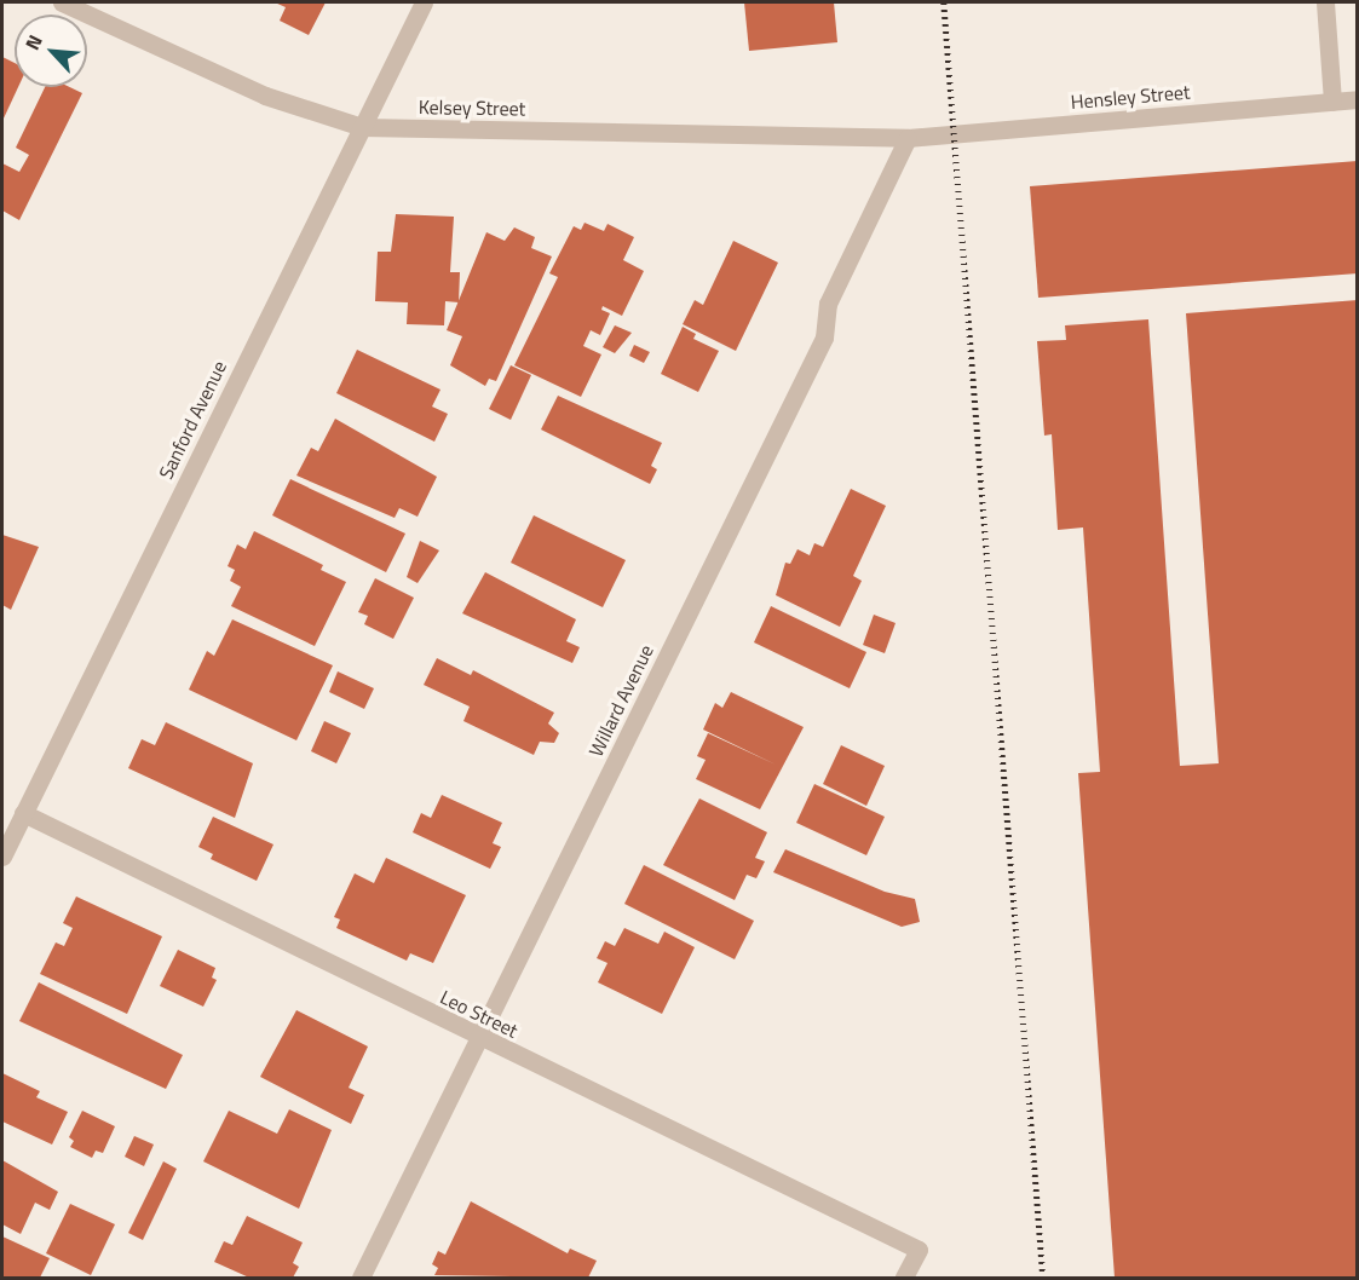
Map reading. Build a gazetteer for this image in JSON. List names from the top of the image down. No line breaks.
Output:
{"streets":{"street":["Hensley Street","Kelsey Street","Sanford Avenue","Willard Avenue","Leo Street"]},"crossings":[["Hensley Street","Kelsey Street"],["Hensley Street","Willard Avenue"],["Kelsey Street","Sanford Avenue"],["Kelsey Street","Willard Avenue"],["Sanford Avenue","Leo Street"],["Willard Avenue","Leo Street"]],"north":"top left"}
